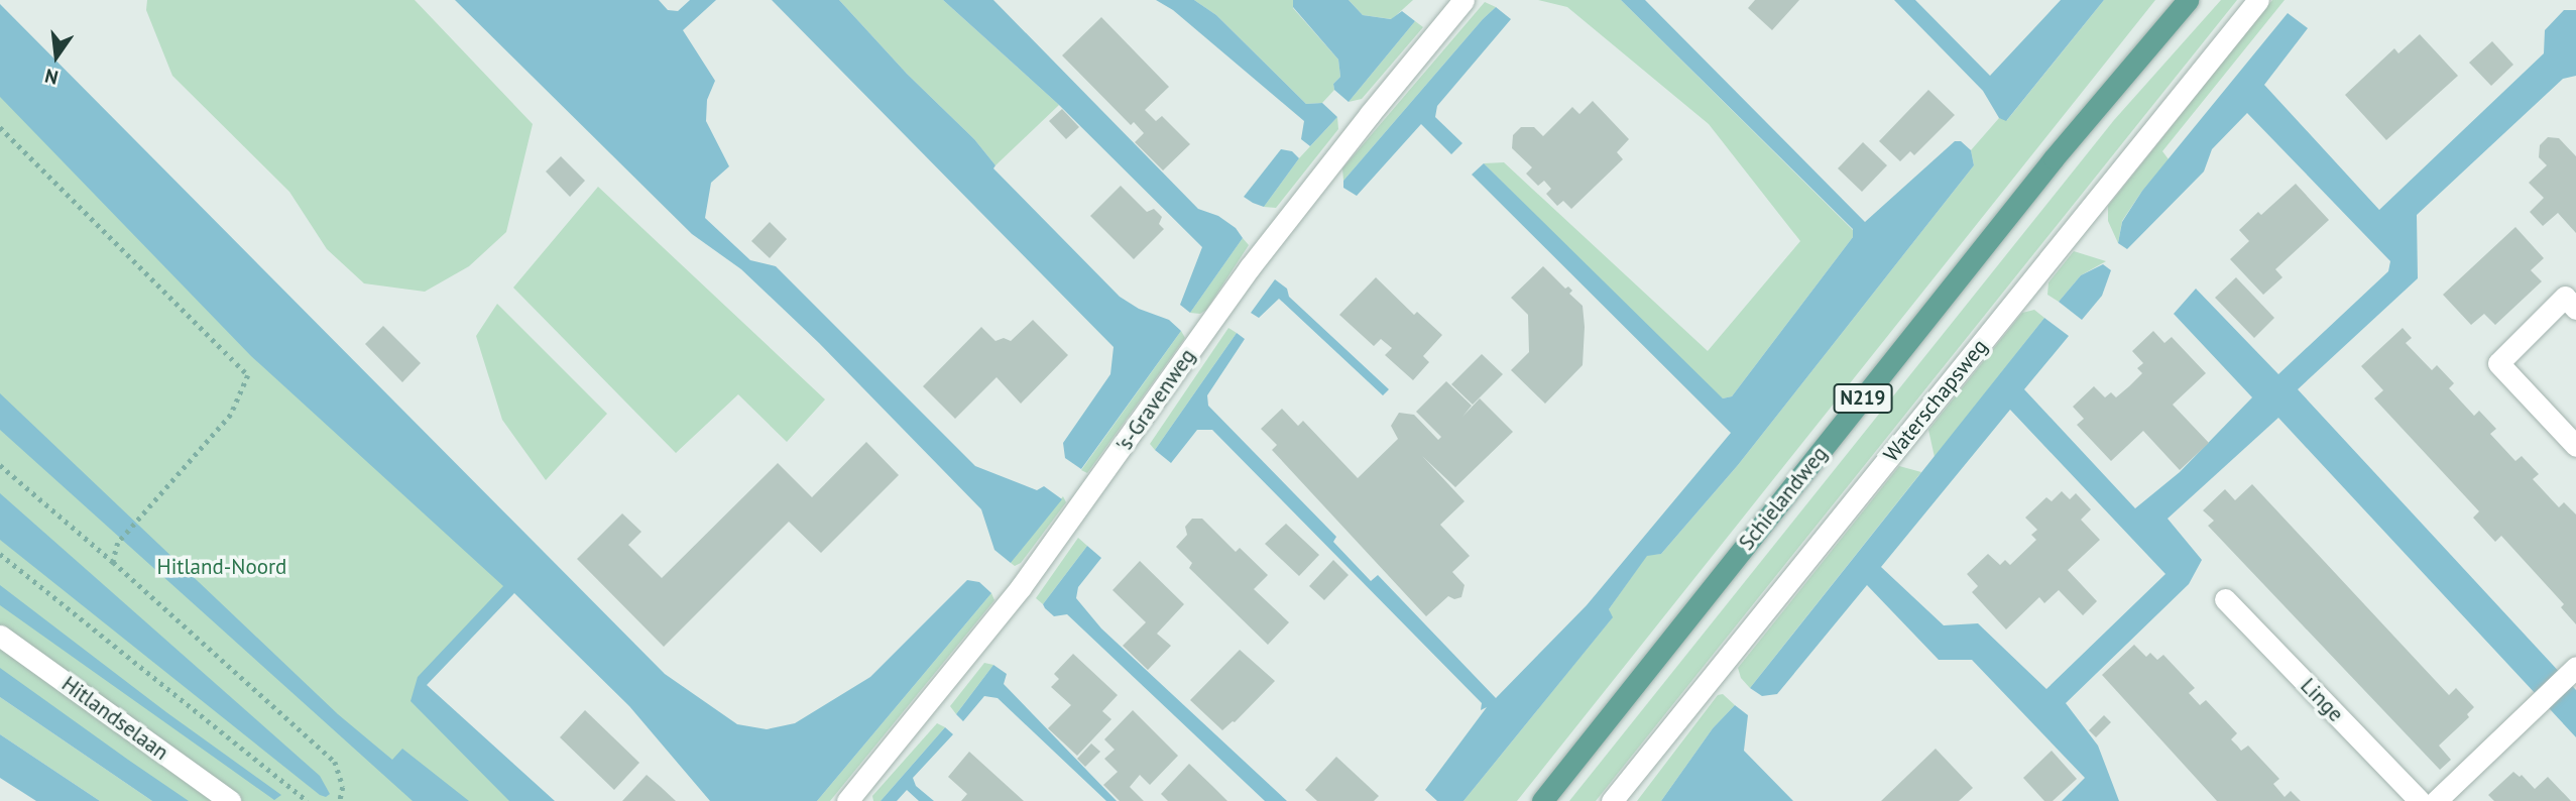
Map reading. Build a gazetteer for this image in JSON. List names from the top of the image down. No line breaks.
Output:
{"streets":{"main road":["N219","Schielandweg"],"street":["'s-Gravenweg","Waterschapsweg","Linge","Hitlandselaan"]},"parks":["Hitland-Noord"],"north":"bottom"}
